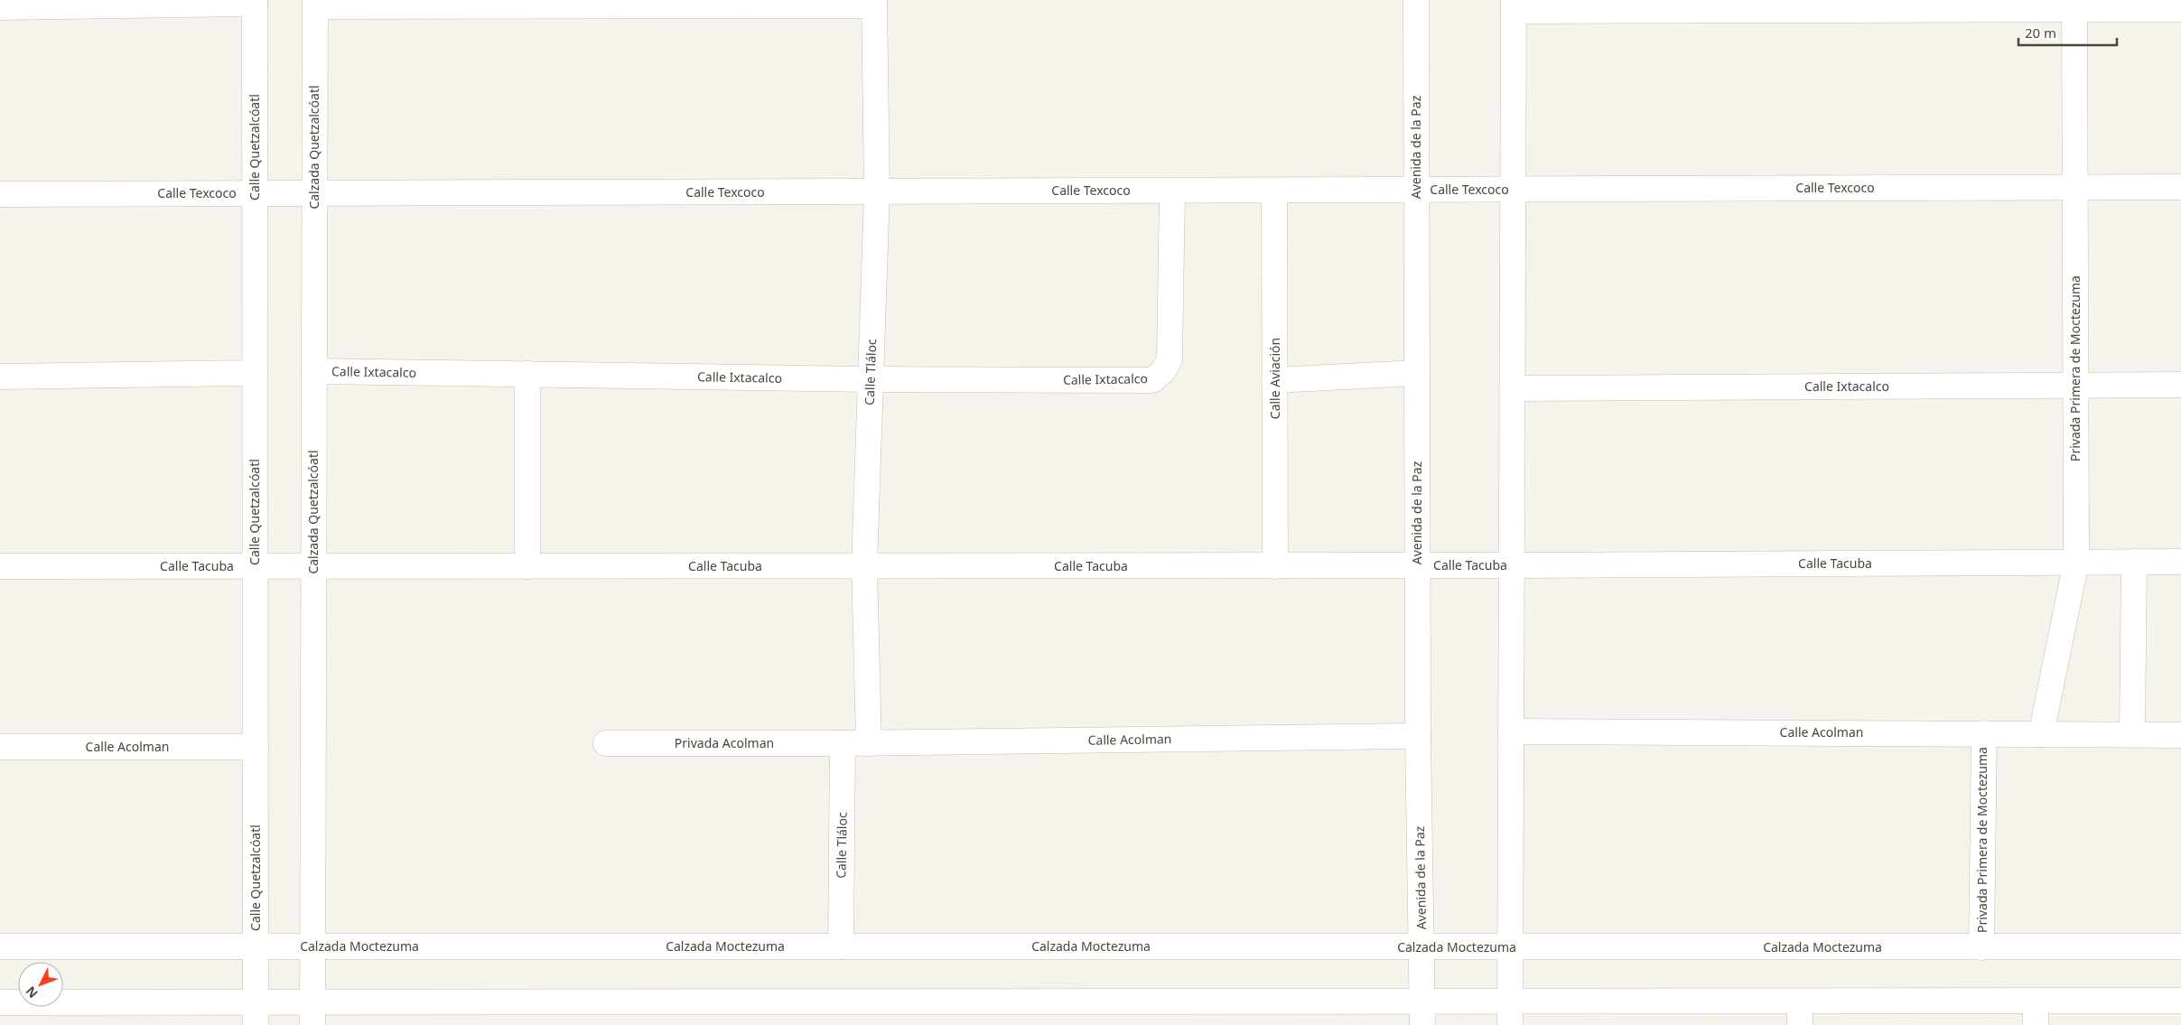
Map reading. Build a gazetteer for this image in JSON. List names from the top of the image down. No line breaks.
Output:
{"streets":{"street":["Calle Quetzalcóatl","Calzada Quetzalcóatl","Avenida de la Paz","Calle Texcoco","Privada Primera de Moctezuma","Calle Ixtacalco","Calle Tláloc","Calle Aviación","Calle Tacuba","Calle Acolman","Privada Acolman","Calzada Moctezuma"]},"crossings":[["Calle Quetzalcóatl","Calle Texcoco"],["Calle Quetzalcóatl","Calle Tacuba"],["Calle Quetzalcóatl","Calle Acolman"],["Calle Quetzalcóatl","Calzada Moctezuma"],["Calzada Quetzalcóatl","Calle Texcoco"],["Calzada Quetzalcóatl","Calle Ixtacalco"],["Calzada Quetzalcóatl","Calle Tacuba"],["Calzada Quetzalcóatl","Calzada Moctezuma"],["Avenida de la Paz","Calle Texcoco"],["Avenida de la Paz","Calle Tacuba"],["Avenida de la Paz","Calle Acolman"],["Avenida de la Paz","Calzada Moctezuma"],["Calle Texcoco","Privada Primera de Moctezuma"],["Calle Texcoco","Calle Ixtacalco"],["Calle Texcoco","Calle Tláloc"],["Calle Texcoco","Calle Aviación"],["Privada Primera de Moctezuma","Calle Ixtacalco"],["Privada Primera de Moctezuma","Calle Tacuba"],["Privada Primera de Moctezuma","Calle Acolman"],["Privada Primera de Moctezuma","Calzada Moctezuma"],["Calle Ixtacalco","Calle Tláloc"],["Calle Tláloc","Calle Tacuba"],["Calle Tláloc","Calle Acolman"],["Calle Tláloc","Privada Acolman"],["Calle Tláloc","Calzada Moctezuma"],["Calle Aviación","Calle Tacuba"],["Calle Acolman","Privada Acolman"]],"scale_bar":"20 m","north":"bottom left"}
